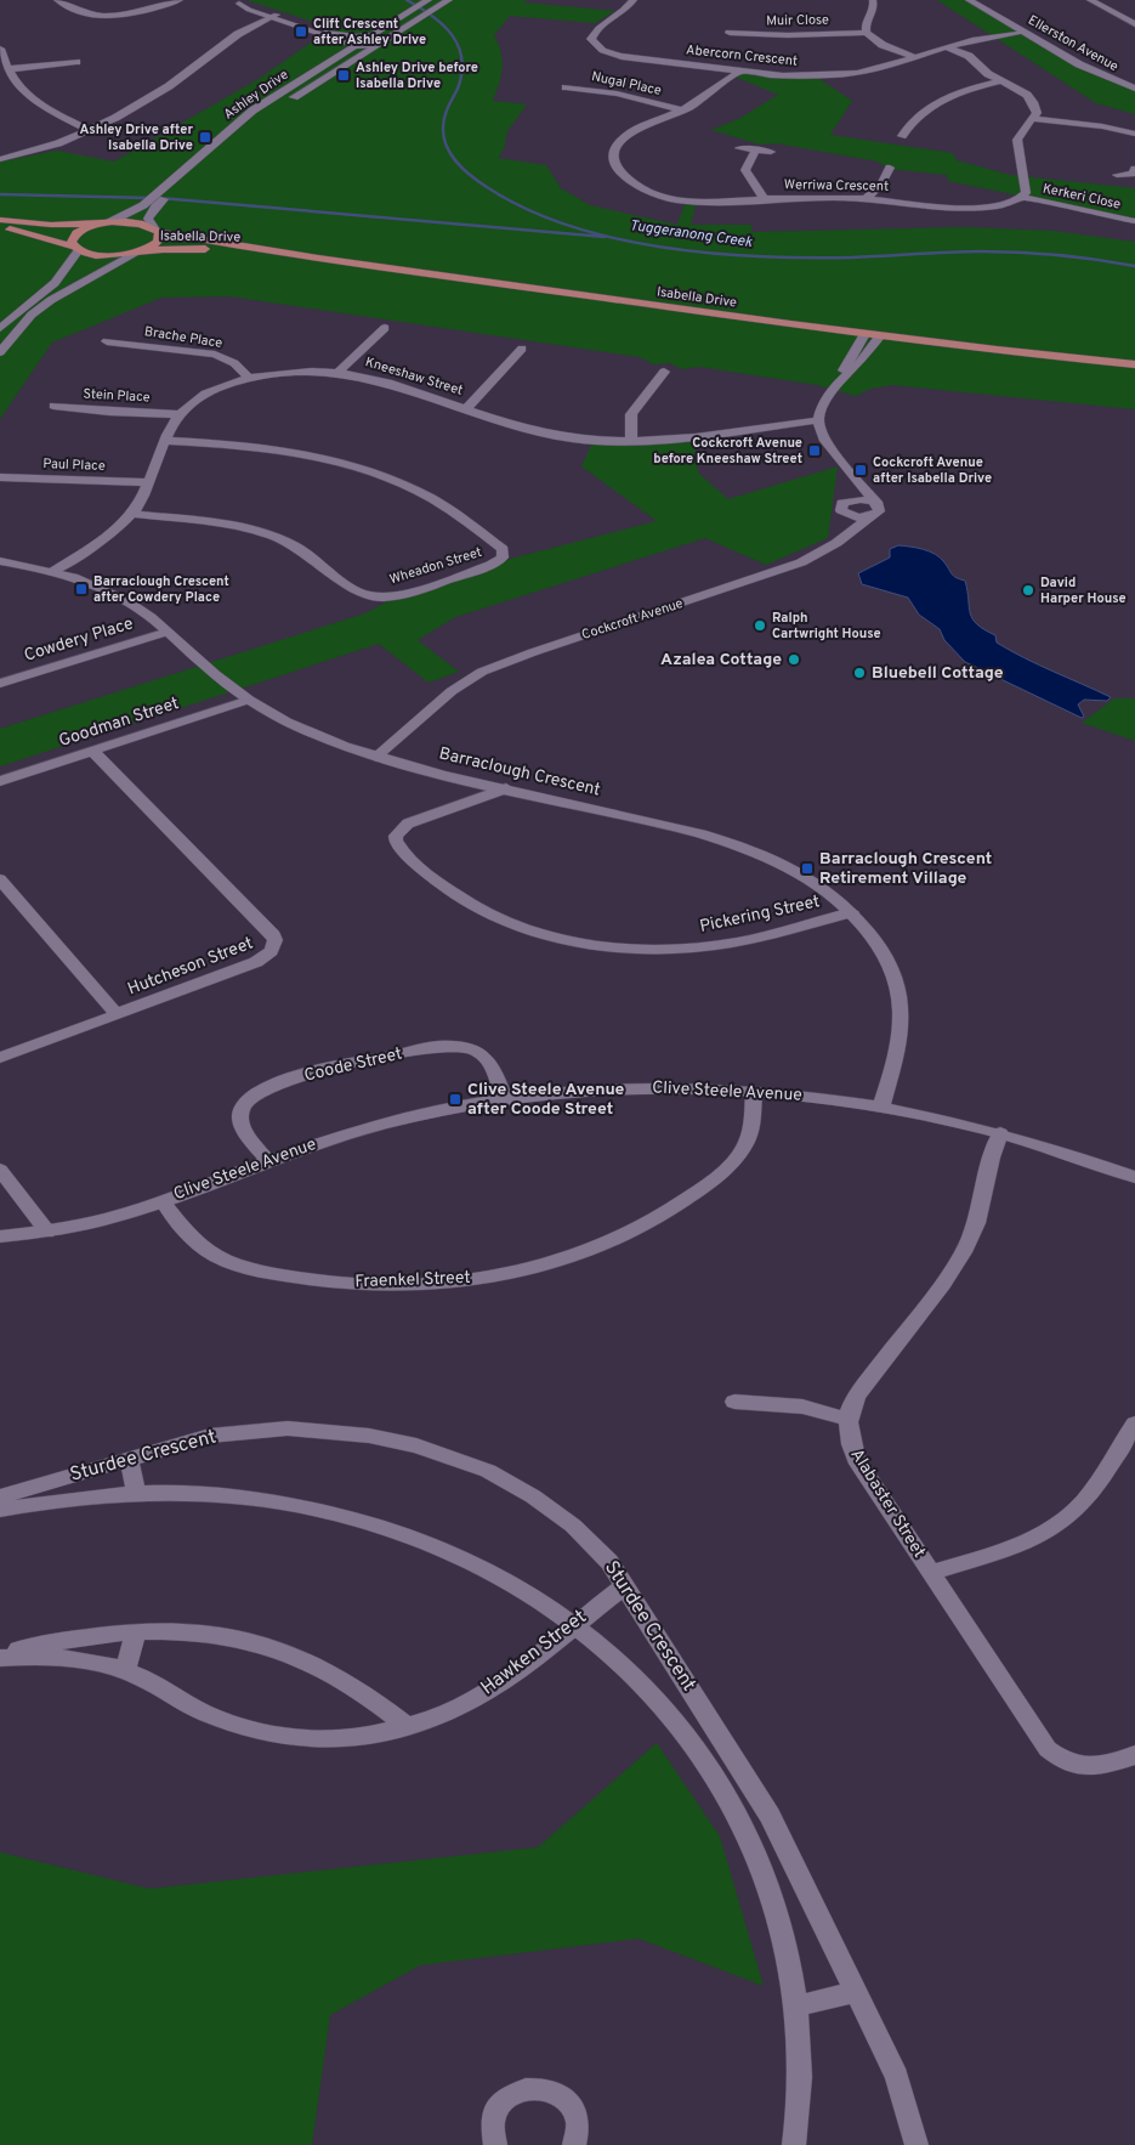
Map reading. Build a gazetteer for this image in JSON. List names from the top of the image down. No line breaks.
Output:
{"streets":{"main road":["Isabella Drive"],"street":["Muir Close","Ellerston Avenue","Abercorn Crescent","Nugal Place","Ashley Drive","Werriwa Crescent","Kerkeri Close","Brache Place","Kneeshaw Street","Stein Place","Paul Place","Wheadon Street","Cockcroft Avenue","Cowdery Place","Goodman Street","Barraclough Crescent","Pickering Street","Hutcheson Street","Coode Street","Clive Steele Avenue","Fraenkel Street","Sturdee Crescent","Alabaster Street","Hawken Street"]},"crossings":[["Ellerston Avenue","Abercorn Crescent"],["Abercorn Crescent","Werriwa Crescent"],["Nugal Place","Werriwa Crescent"],["Ashley Drive","Isabella Drive"],["Werriwa Crescent","Kerkeri Close"],["Brache Place","Kneeshaw Street"],["Kneeshaw Street","Stein Place"],["Kneeshaw Street","Paul Place"],["Kneeshaw Street","Wheadon Street"],["Kneeshaw Street","Barraclough Crescent"],["Cockcroft Avenue","Barraclough Crescent"],["Cowdery Place","Barraclough Crescent"],["Goodman Street","Barraclough Crescent"],["Goodman Street","Hutcheson Street"],["Barraclough Crescent","Pickering Street"],["Barraclough Crescent","Clive Steele Avenue"],["Coode Street","Clive Steele Avenue"],["Clive Steele Avenue","Fraenkel Street"],["Sturdee Crescent","Hawken Street"]],"water":["Tuggeranong Creek"],"places":{"transit":["Clift Crescent after Ashley Drive","Ashley Drive before Isabella Drive","Ashley Drive after Isabella Drive","Cockcroft Avenue before Kneeshaw Street","Cockcroft Avenue after Isabella Drive","Barraclough Crescent after Cowdery Place","Barraclough Crescent Retirement Village","Clive Steele Avenue after Coode Street"],"other":["David Harper House","Ralph Cartwright House","Azalea Cottage","Bluebell Cottage"]}}
